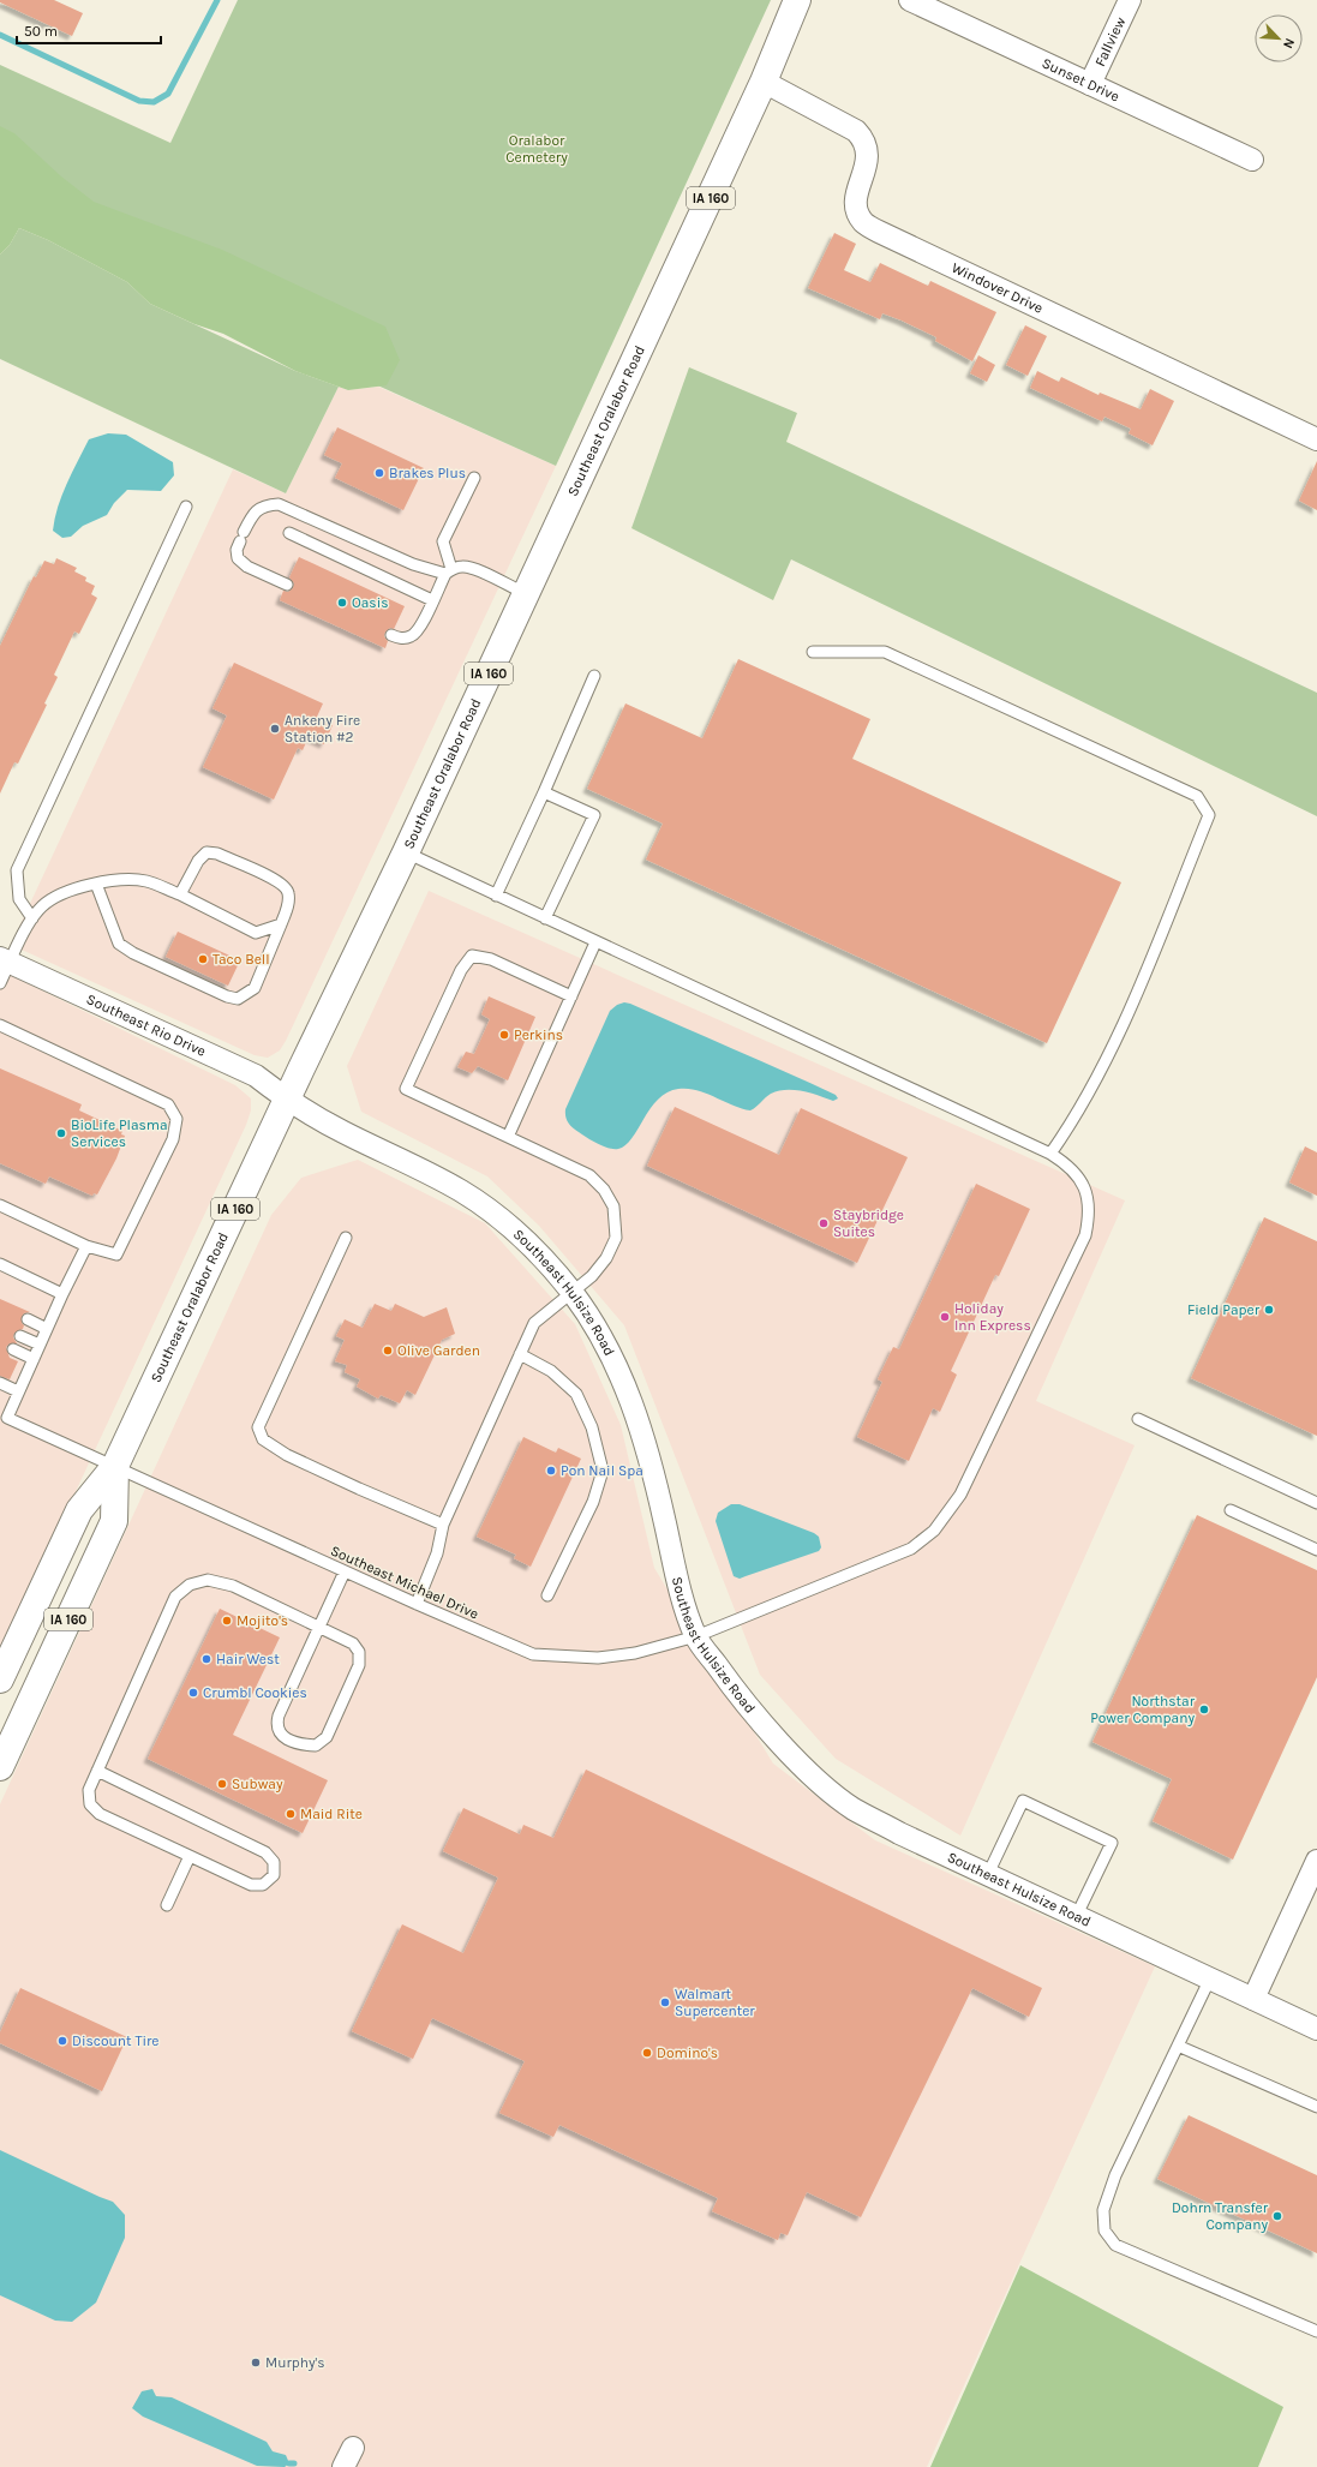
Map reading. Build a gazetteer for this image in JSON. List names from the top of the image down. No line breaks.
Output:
{"streets":{"main road":["IA 160","Southeast Oralabor Road"],"street":["Fallview","Sunset Drive","Windover Drive","Southeast Rio Drive","Southeast Hulsize Road"],"lane":["Southeast Michael Drive"]},"crossings":[["Fallview","Sunset Drive"],["Windover Drive","Southeast Oralabor Road"],["Southeast Oralabor Road","Southeast Rio Drive"],["Southeast Oralabor Road","Southeast Hulsize Road"],["Southeast Oralabor Road","Southeast Michael Drive"],["Southeast Rio Drive","Southeast Hulsize Road"],["Southeast Hulsize Road","Southeast Michael Drive"]],"parks":["Oralabor Cemetery"],"places":["Brakes Plus","Oasis","Ankeny Fire Station #2","Taco Bell","Perkins","BioLife Plasma Services","Staybridge Suites","Field Paper","Holiday Inn Express","Olive Garden","Pon Nail Spa","Mojito's","Hair West","Crumbl Cookies","Northstar Power Company","Subway","Maid Rite","Walmart Supercenter","Discount Tire","Domino's","Dohrn Transfer Company","Murphy's"],"scale_bar":"50 m","north":"bottom right"}
